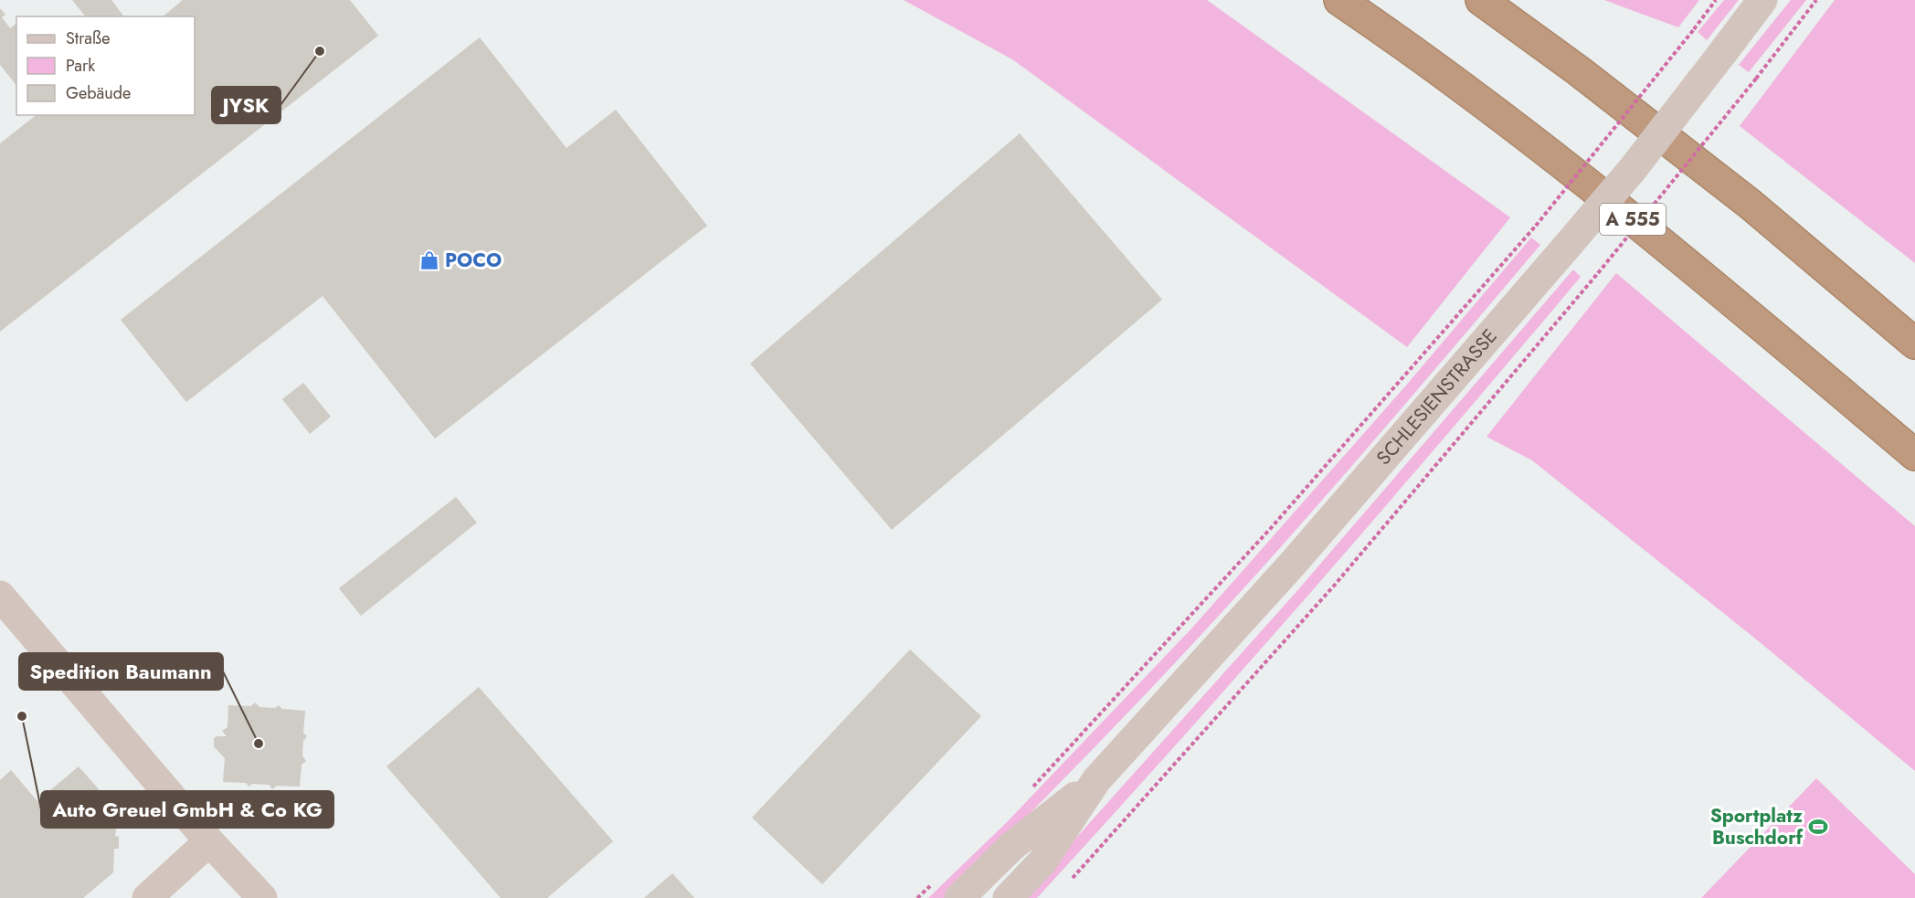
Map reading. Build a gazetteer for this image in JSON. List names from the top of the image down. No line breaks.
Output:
{"streets":{"highway":["A 555"],"street":["SCHLESIENSTRASSE"]},"places":{"other":["JYSK","Auto Greuel GmbH & Co KG","Spedition Baumann"],"shop":["POCO"],"sports":["Sportplatz Buschdorf"]},"legend":["Straße","Park","Gebäude"]}
